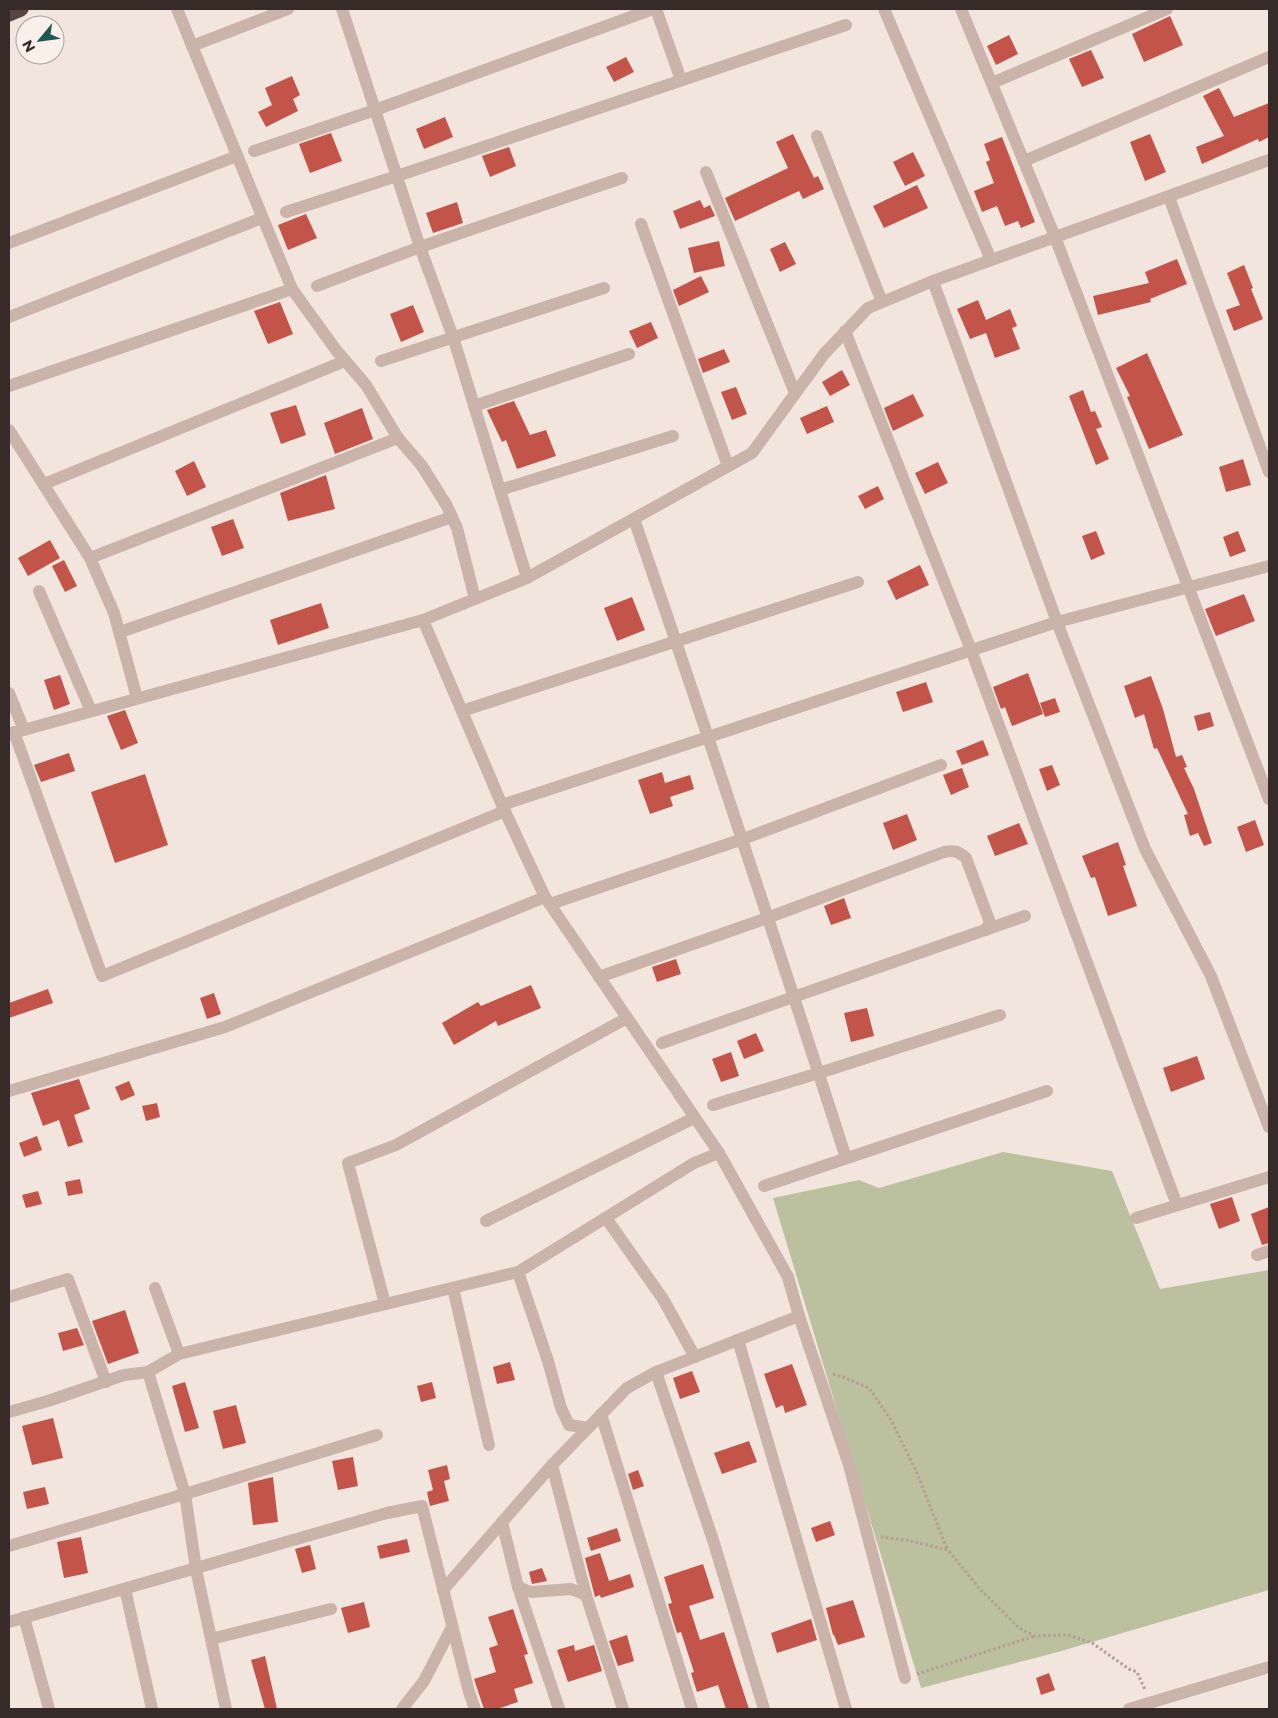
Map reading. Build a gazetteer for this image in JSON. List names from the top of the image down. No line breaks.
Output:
{"north":"bottom left"}
